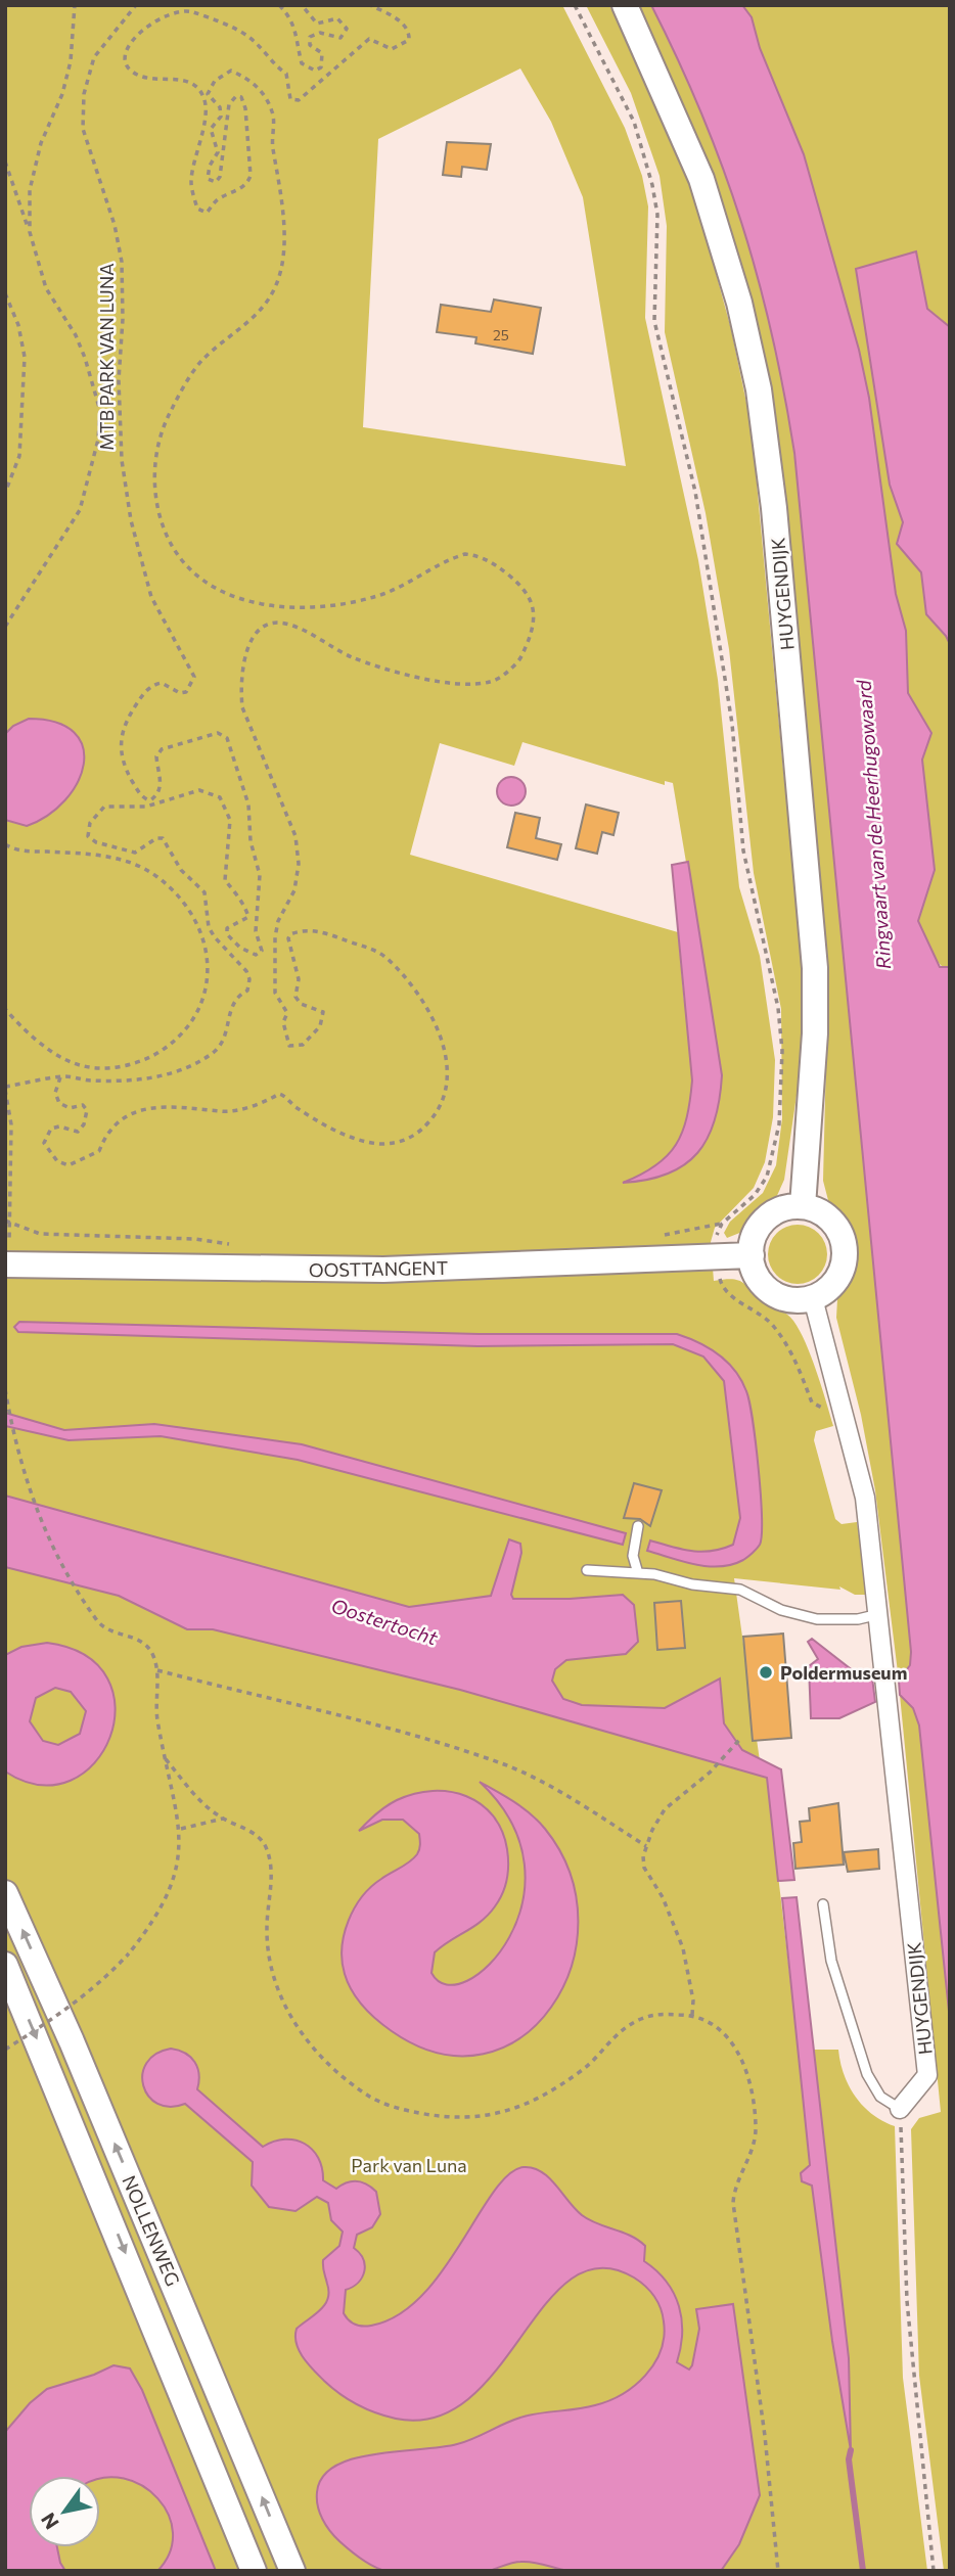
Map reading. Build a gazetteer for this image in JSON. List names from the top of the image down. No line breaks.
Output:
{"streets":{"main road":["HUYGENDIJK","OOSTTANGENT","NOLLENWEG"],"path":["MTB PARK VAN LUNA"]},"crossings":[["HUYGENDIJK","OOSTTANGENT"]],"water":["Ringvaart van de Heerhugowaard","Oostertocht"],"parks":["Park van Luna"],"places":["Poldermuseum"],"house_numbers":["25"],"north":"bottom left"}
